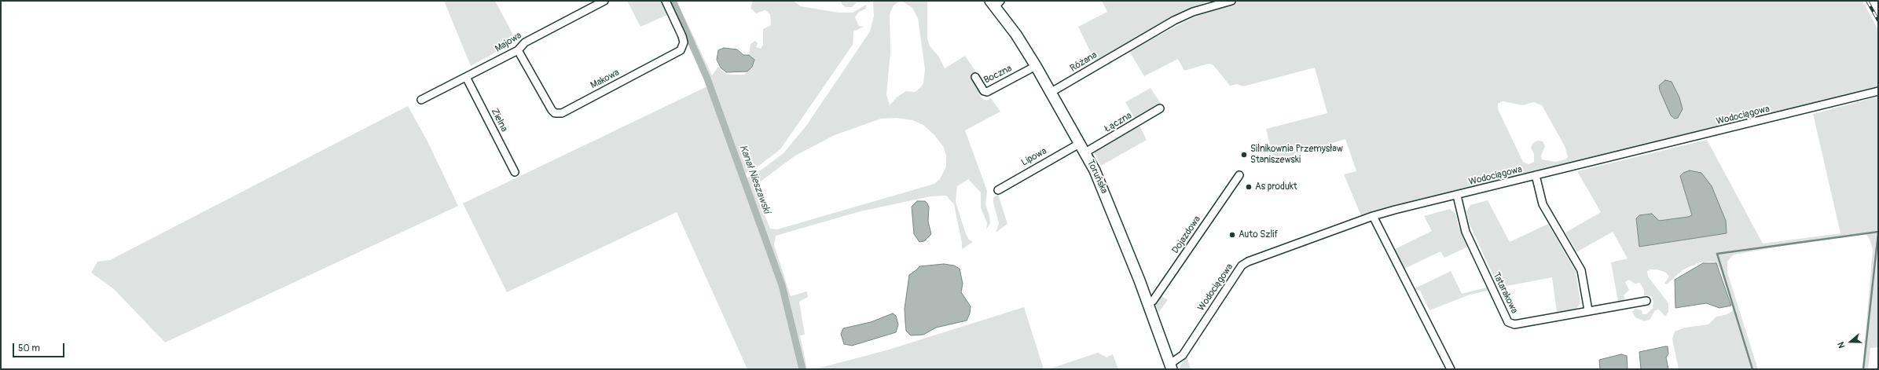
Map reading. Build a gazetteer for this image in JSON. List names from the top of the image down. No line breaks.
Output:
{"streets":{"main road":["Toruńska"],"street":["Majowa","Różana","Boczna","Makowa","Wodociągowa","Zielna","Łączna","Lipowa","Dojazdowa","Tatarakowa"]},"crossings":[["Majowa","Makowa"],["Majowa","Zielna"],["Różana","Toruńska"],["Boczna","Toruńska"],["Wodociągowa","Toruńska"],["Wodociągowa","Tatarakowa"],["Łączna","Toruńska"],["Lipowa","Toruńska"],["Toruńska","Dojazdowa"]],"water":["Kanał Nieszawski"],"places":["Silnikownia Przemysław Staniszewski","As produkt","Auto Szlif"],"scale_bar":"50 m","north":"left"}
